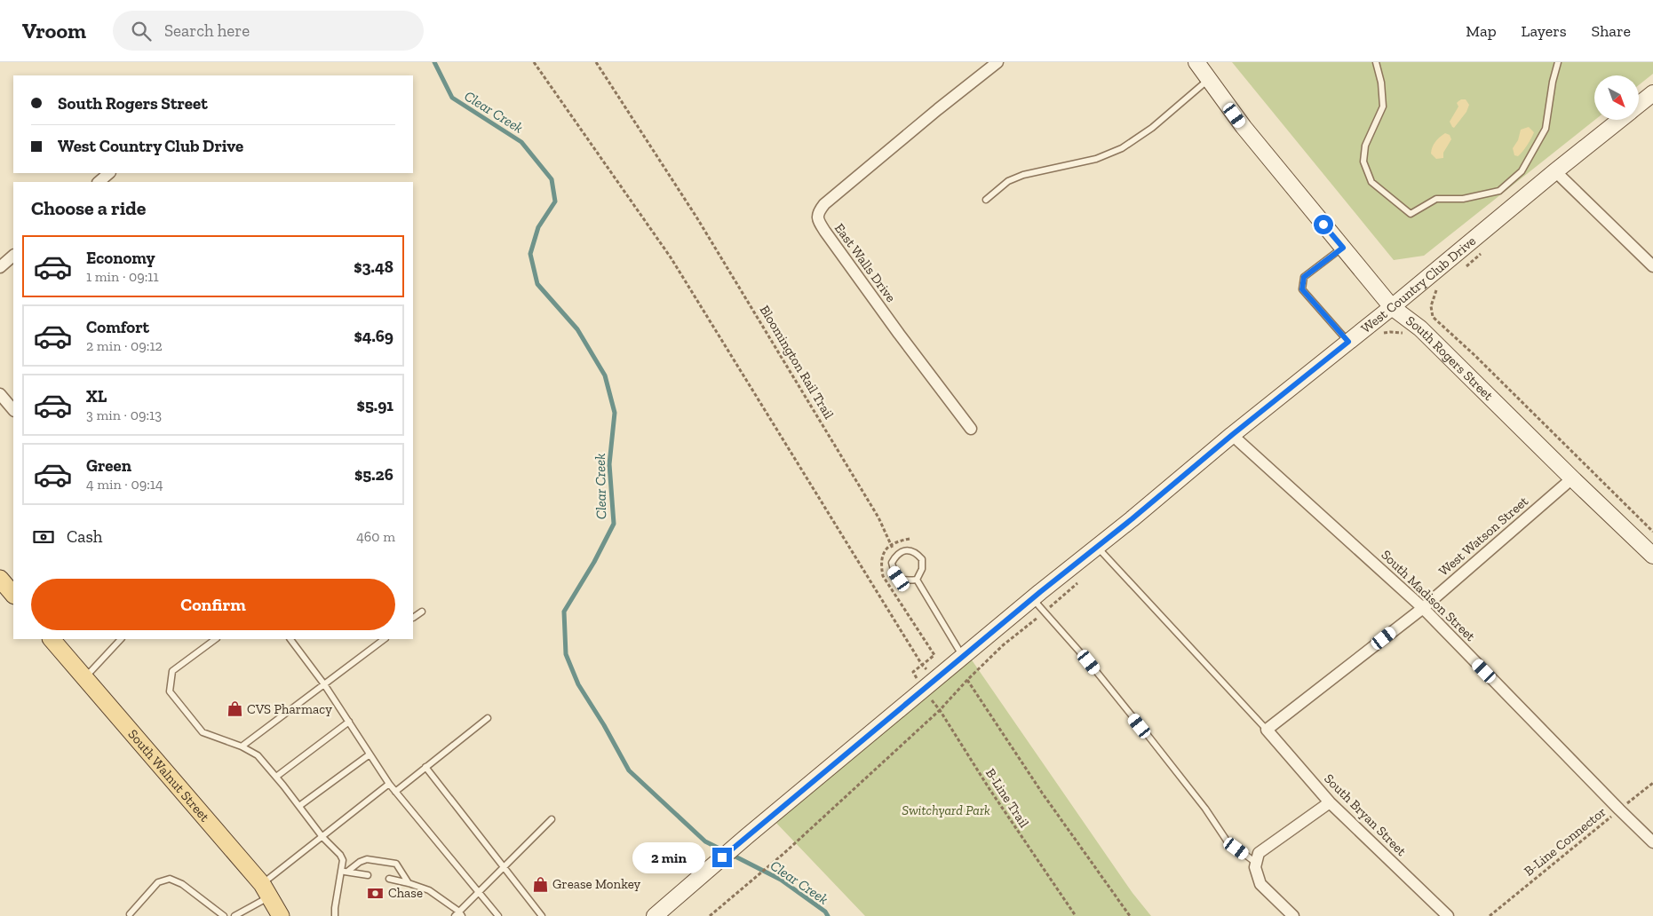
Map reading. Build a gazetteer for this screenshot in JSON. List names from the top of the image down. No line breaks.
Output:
{"streets":{"main road":["West Country Club Drive","South Rogers Street","South Walnut Street"],"street":["East Walls Drive","West Watson Street","South Madison Street","South Bryan Street"],"path":["Bloomington Rail Trail","B-Line Trail","B-Line Connector"]},"crossings":[["West Country Club Drive","South Rogers Street"],["West Country Club Drive","South Madison Street"],["West Country Club Drive","B-Line Trail"],["South Rogers Street","West Watson Street"],["West Watson Street","South Madison Street"],["West Watson Street","South Bryan Street"],["South Madison Street","B-Line Connector"]],"water":["Clear Creek"],"parks":["Switchyard Park"],"places":{"shop":["CVS Pharmacy","Grease Monkey"],"bank":["Chase"]},"north":"bottom right","page":{"header":"Vroom","search":"Search here","nav":["Map","Layers","Share"],"banner":["South Rogers Street","West Country Club Drive"],"heading":"Choose a ride","list":[{"name":"Economy","note":"1 min · 09:11","value":"$3.48"},{"name":"Comfort","note":"2 min · 09:12","value":"$4.69"},{"name":"XL","note":"3 min · 09:13","value":"$5.91"},{"name":"Green","note":"4 min · 09:14","value":"$5.26"}],"pay":["Cash","460 m"],"buttons":"Confirm","bubble":"2 min"}}
